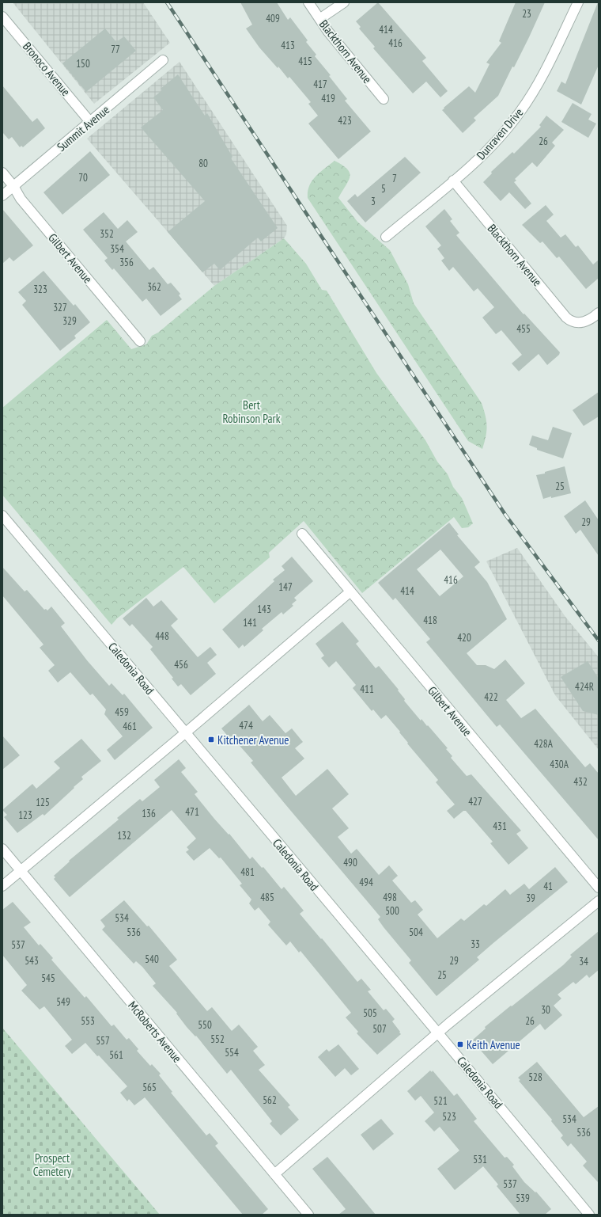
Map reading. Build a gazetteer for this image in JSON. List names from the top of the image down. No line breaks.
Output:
{"streets":{"street":["Blackthorn Avenue","Bronoco Avenue","Summit Avenue","Dunraven Drive","Gilbert Avenue","Caledonia Road","McRoberts Avenue"]},"crossings":[["Blackthorn Avenue","Dunraven Drive"],["Bronoco Avenue","Summit Avenue"],["Summit Avenue","Gilbert Avenue"]],"parks":["Bert Robinson Park","Prospect Cemetery"],"places":{"transit":["Kitchener Avenue","Keith Avenue"]},"house_numbers":["23","409","414","416","413","77","415","150","417","419","423","26","80","70","7","5","3","352","354","356","362","323","327","329","455","25","29","416","147","414","143","418","141","448","420","456","424R","411","422","459","474","461","428A","430A","432","427","125","471","136","123","431","132","490","481","494","41","485","498","39","500","534","536","504","33","537","540","543","29","34","25","545","549","30","505","553","26","550","507","552","557","554","561","528","565","562","521","523","534","536","531","537","539"]}
